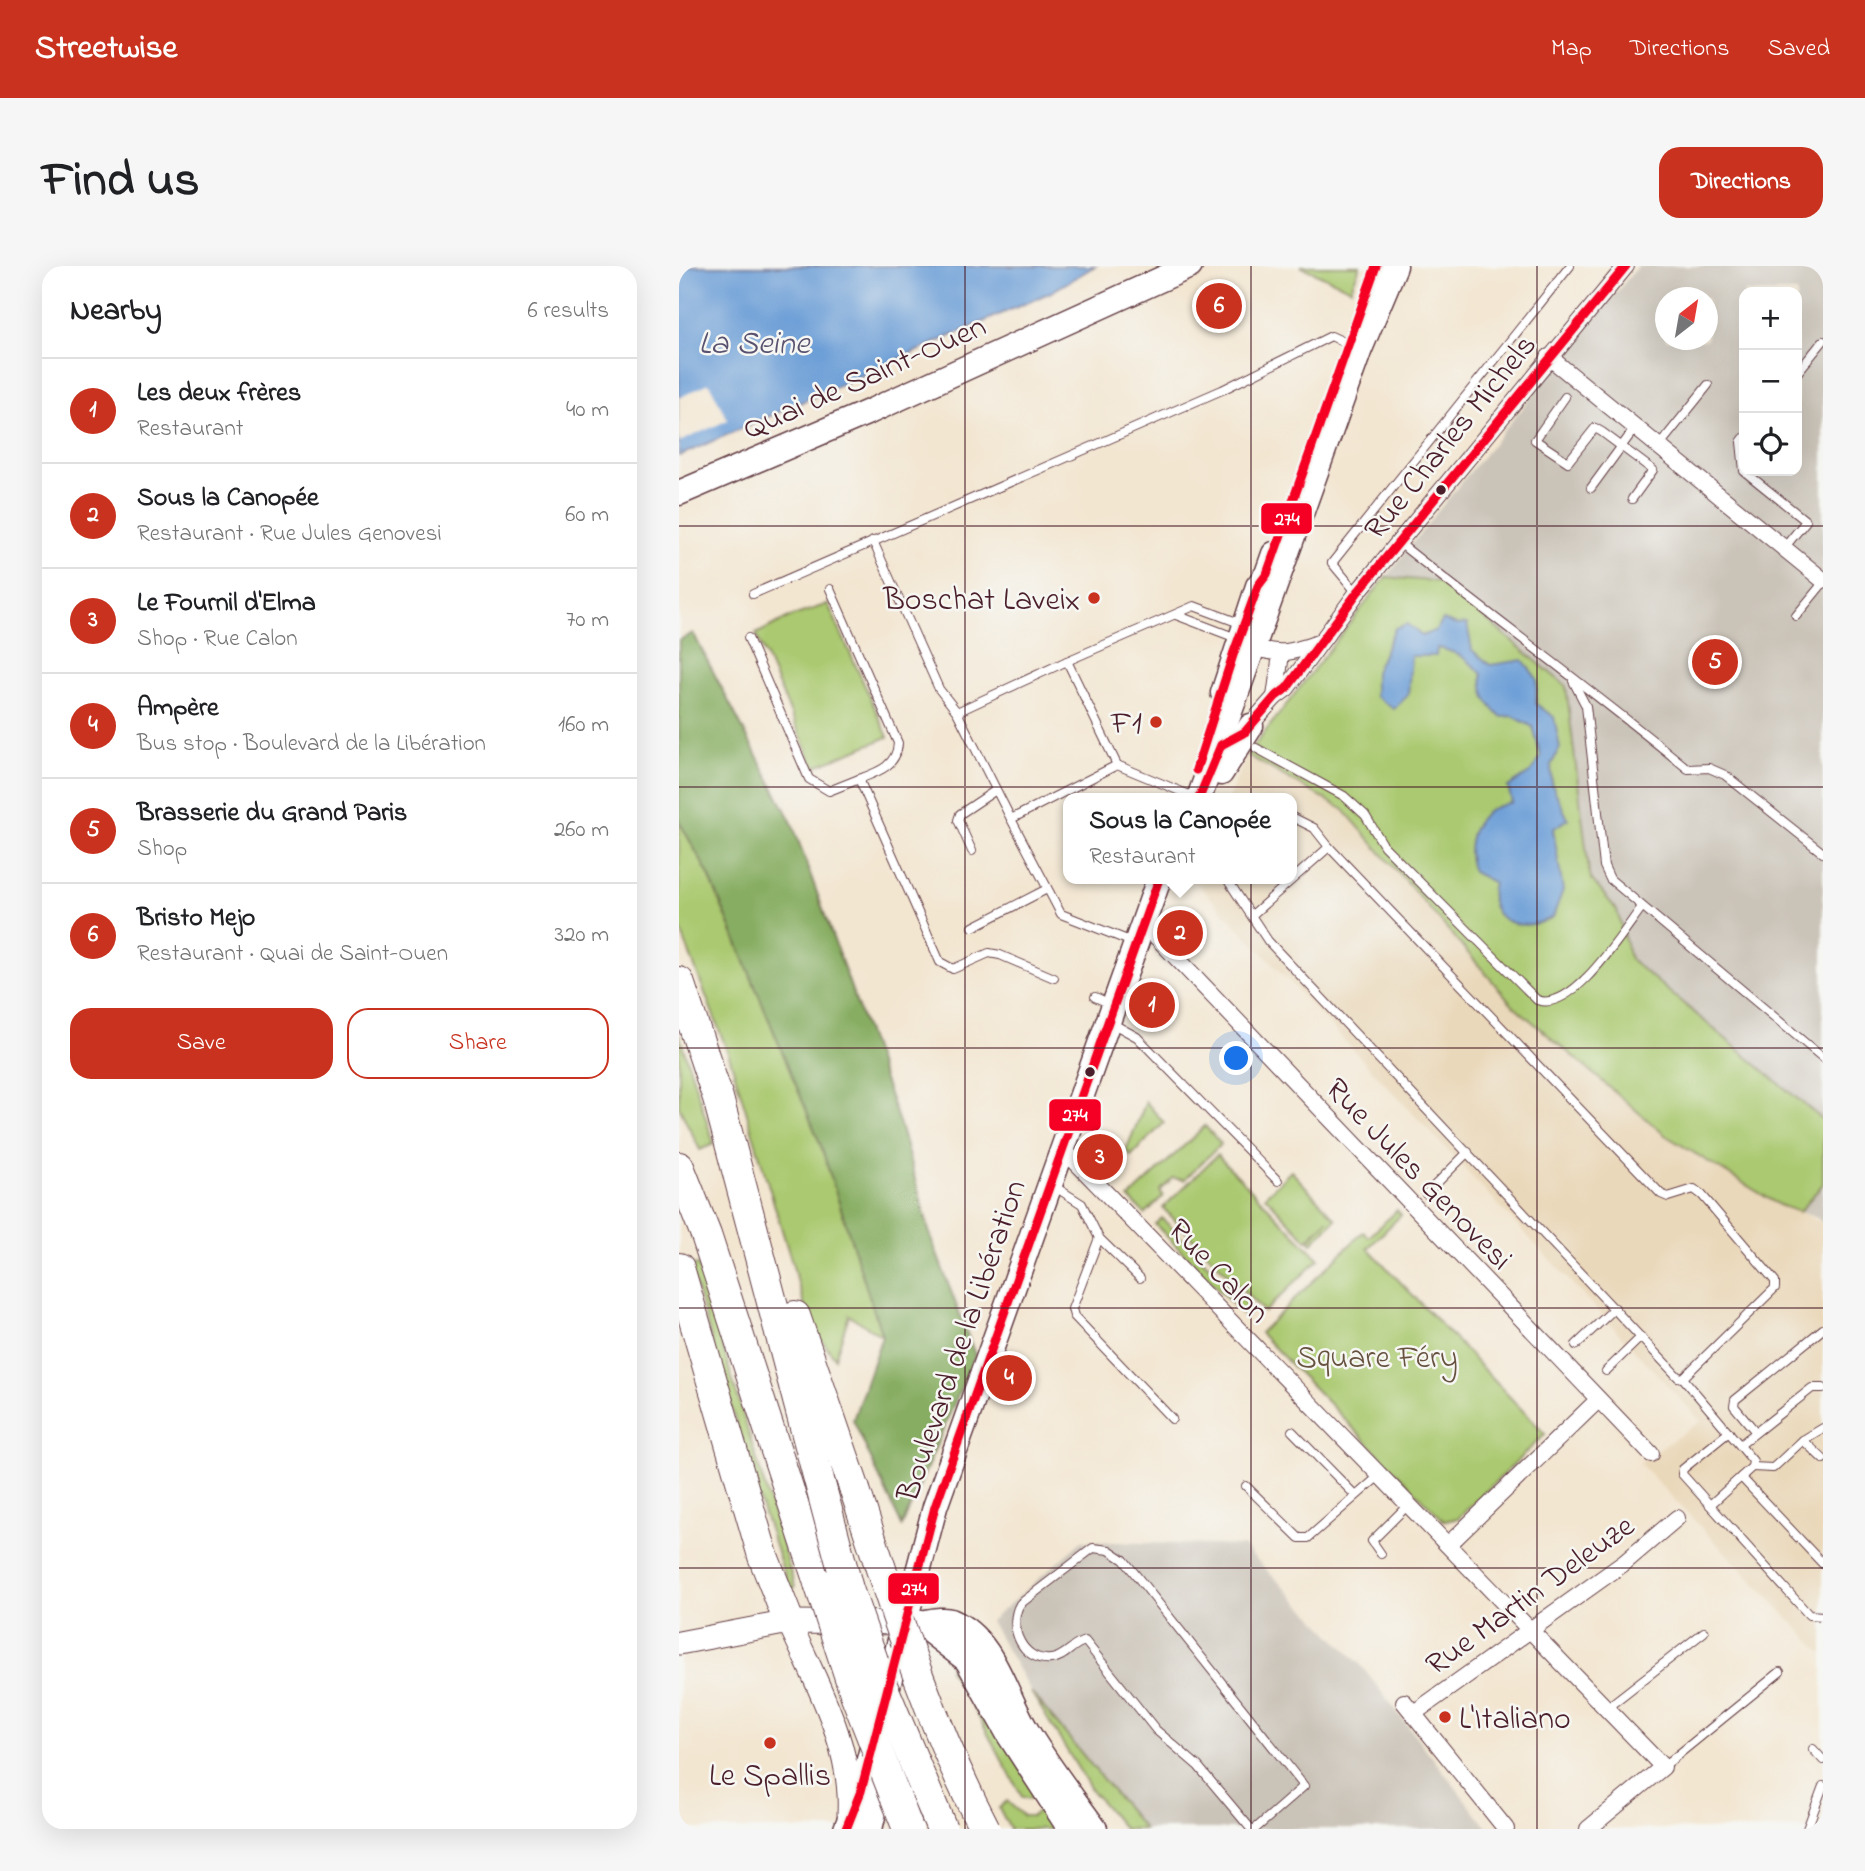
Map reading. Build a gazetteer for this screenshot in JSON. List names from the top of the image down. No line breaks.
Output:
{"streets":{"main road":["Quai de Saint-Ouen","Boulevard de la Libération"],"street":["Rue Charles Michels","Rue Jules Genovesi","Rue Calon","Rue Martin Deleuze"]},"crossings":[["Rue Jules Genovesi","Boulevard de la Libération"],["Rue Calon","Boulevard de la Libération"],["Rue Calon","Rue Martin Deleuze"]],"water":["La Seine"],"parks":["Square Féry"],"places":["Boschat Laveix","F1","L'Italiano","Le Spallis"],"lines":["transit line 274"],"north":"top right","page":{"header":"Streetwise","nav":["Map","Directions","Saved"],"title":"Find us","buttons":["Directions",["Save","Share"]],"heading":["Nearby","6 results"],"pins":["6","5","2","1","3","4"],"map_buttons":["+","−"],"list":[{"mark":"1","name":"Les deux frères","note":"Restaurant","value":"40 m"},{"mark":"2","name":"Sous la Canopée","note":"Restaurant · Rue Jules Genovesi","value":"60 m"},{"mark":"3","name":"Le Fournil d'Elma","note":"Shop · Rue Calon","value":"70 m"},{"mark":"4","name":"Ampère","note":"Bus stop · Boulevard de la Libération","value":"160 m"},{"mark":"5","name":"Brasserie du Grand Paris","note":"Shop","value":"260 m"},{"mark":"6","name":"Bristo Mejo","note":"Restaurant · Quai de Saint-Ouen","value":"320 m"}],"popup":["Sous la Canopée","Restaurant"]}}
